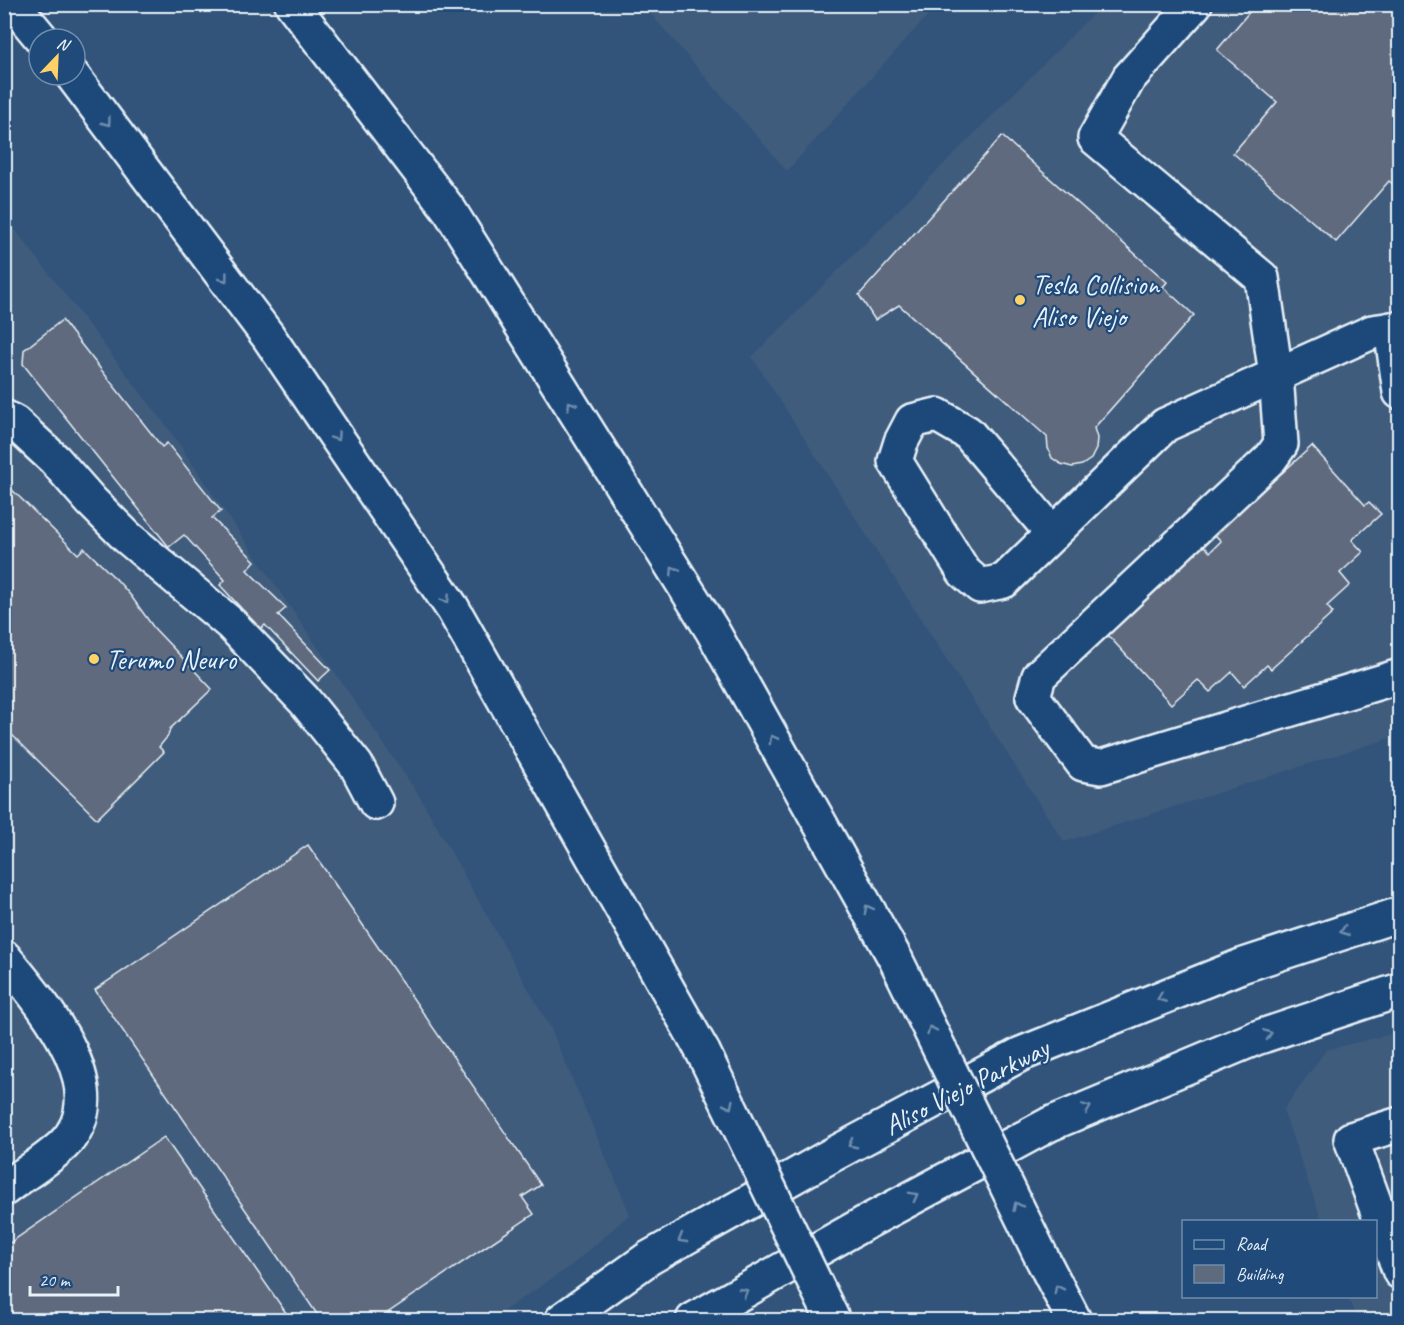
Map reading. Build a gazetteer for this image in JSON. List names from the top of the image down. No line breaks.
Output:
{"streets":{"main road":["Aliso Viejo Parkway"]},"places":["Tesla Collision Aliso Viejo","Terumo Neuro"],"legend":["Road","Building"],"scale_bar":"20 m","north":"top right"}
